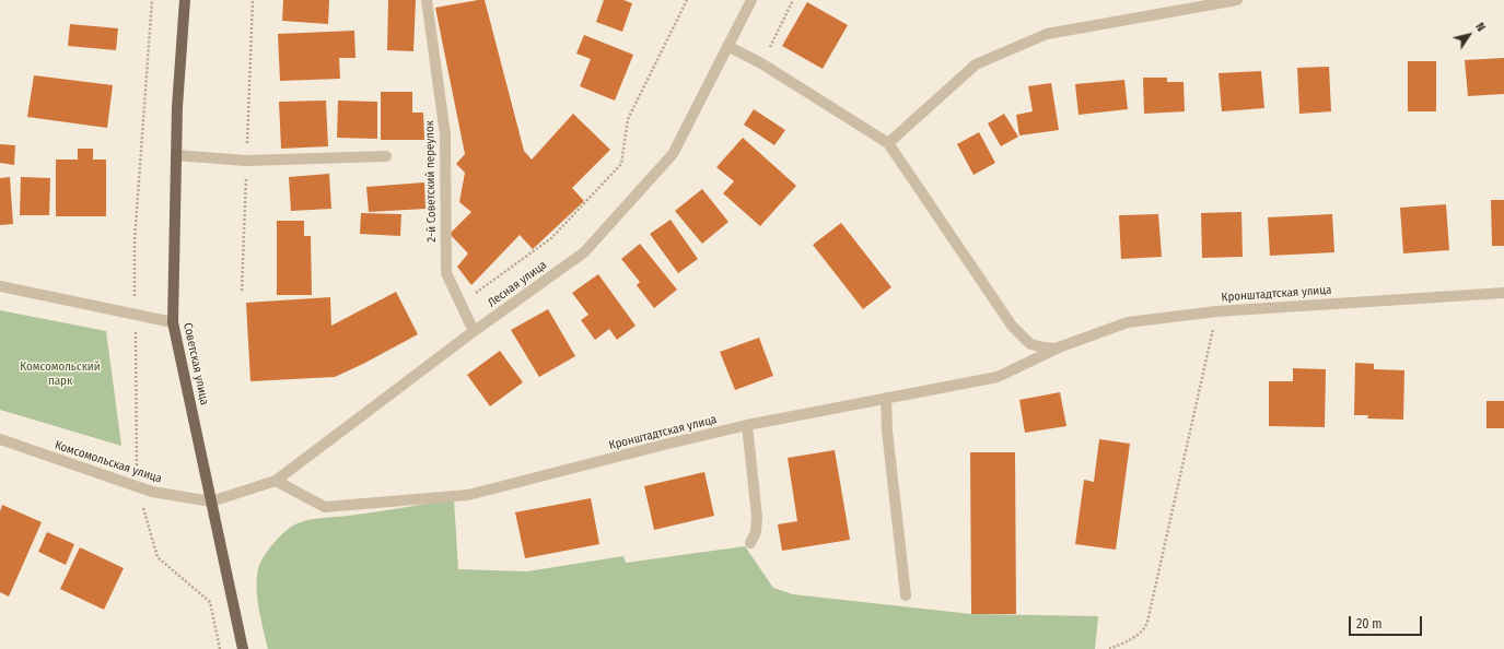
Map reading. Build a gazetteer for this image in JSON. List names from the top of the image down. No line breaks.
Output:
{"streets":{"main road":["Советская улица"],"street":["2-й Советский переулок","Лесная улица","Кронштадтская улица","Комсомольская улица"]},"crossings":[["2-й Советский переулок","Лесная улица"],["Лесная улица","Кронштадтская улица"],["Лесная улица","Советская улица"],["Лесная улица","Комсомольская улица"],["Советская улица","Комсомольская улица"]],"parks":["Комсомольский парк"],"scale_bar":"20 m","north":"top right"}
